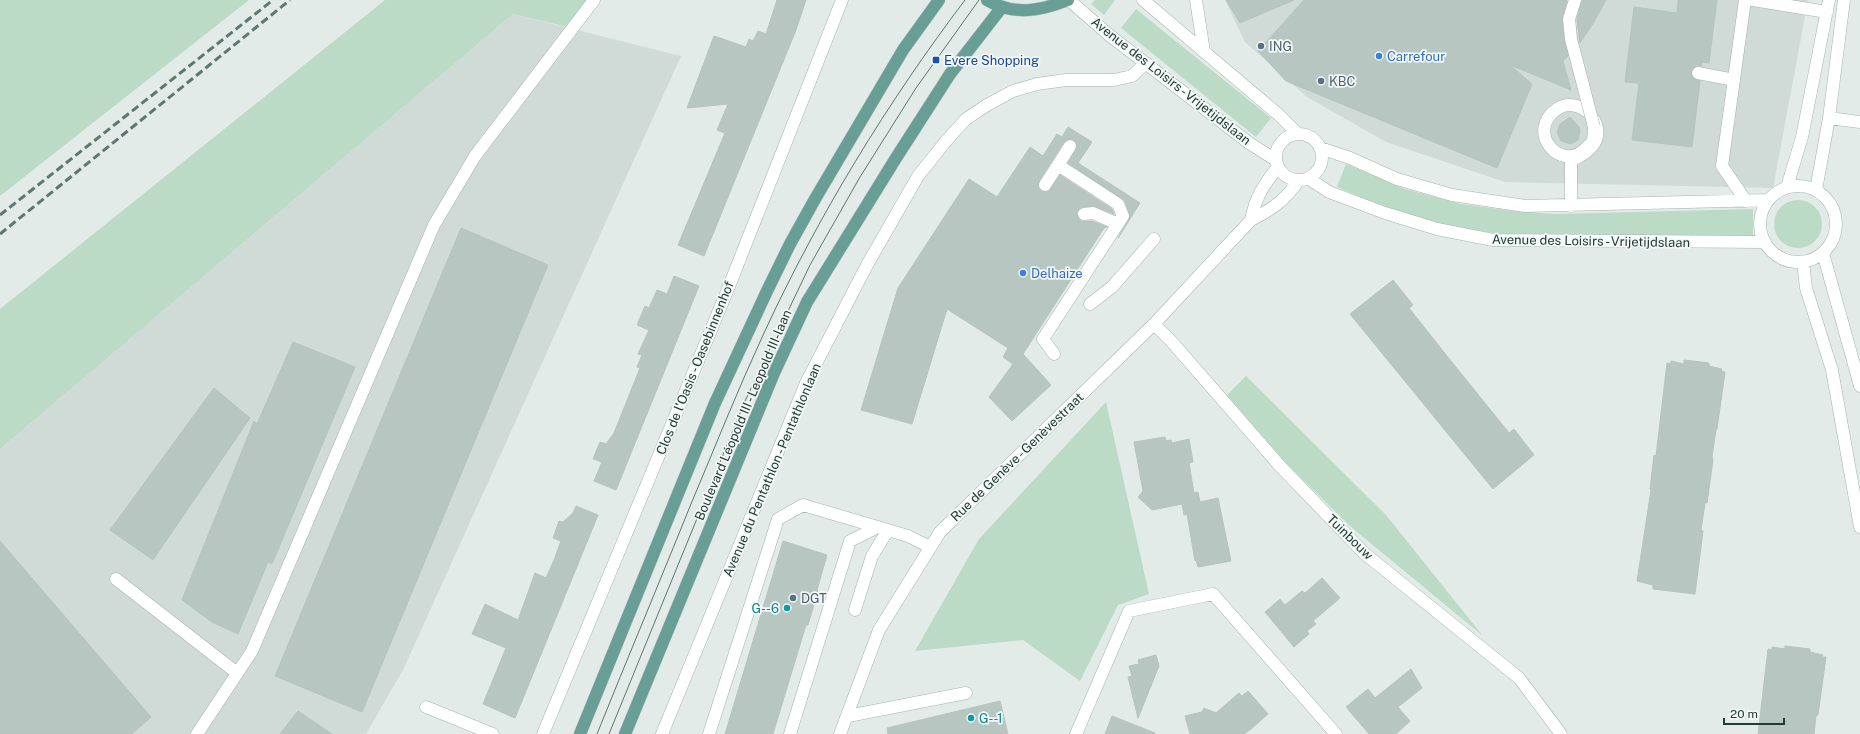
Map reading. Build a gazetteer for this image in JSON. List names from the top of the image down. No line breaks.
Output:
{"streets":{"main road":["Boulevard Léopold III - Leopold III-laan"],"street":["Avenue des Loisirs - Vrijetijdslaan","Clos de l'Oasis - Oasebinnenhof","Rue de Genève - Genèvestraat","Avenue du Pentathlon - Pentathlonlaan","Tuinbouw"]},"crossings":[["Avenue des Loisirs - Vrijetijdslaan","Rue de Genève - Genèvestraat"],["Avenue des Loisirs - Vrijetijdslaan","Avenue du Pentathlon - Pentathlonlaan"],["Rue de Genève - Genèvestraat","Tuinbouw"]],"places":{"other":["ING","Carrefour","KBC","Delhaize","DGT","G--6","G--1"],"transit":["Evere Shopping"]},"scale_bar":"20 m"}
